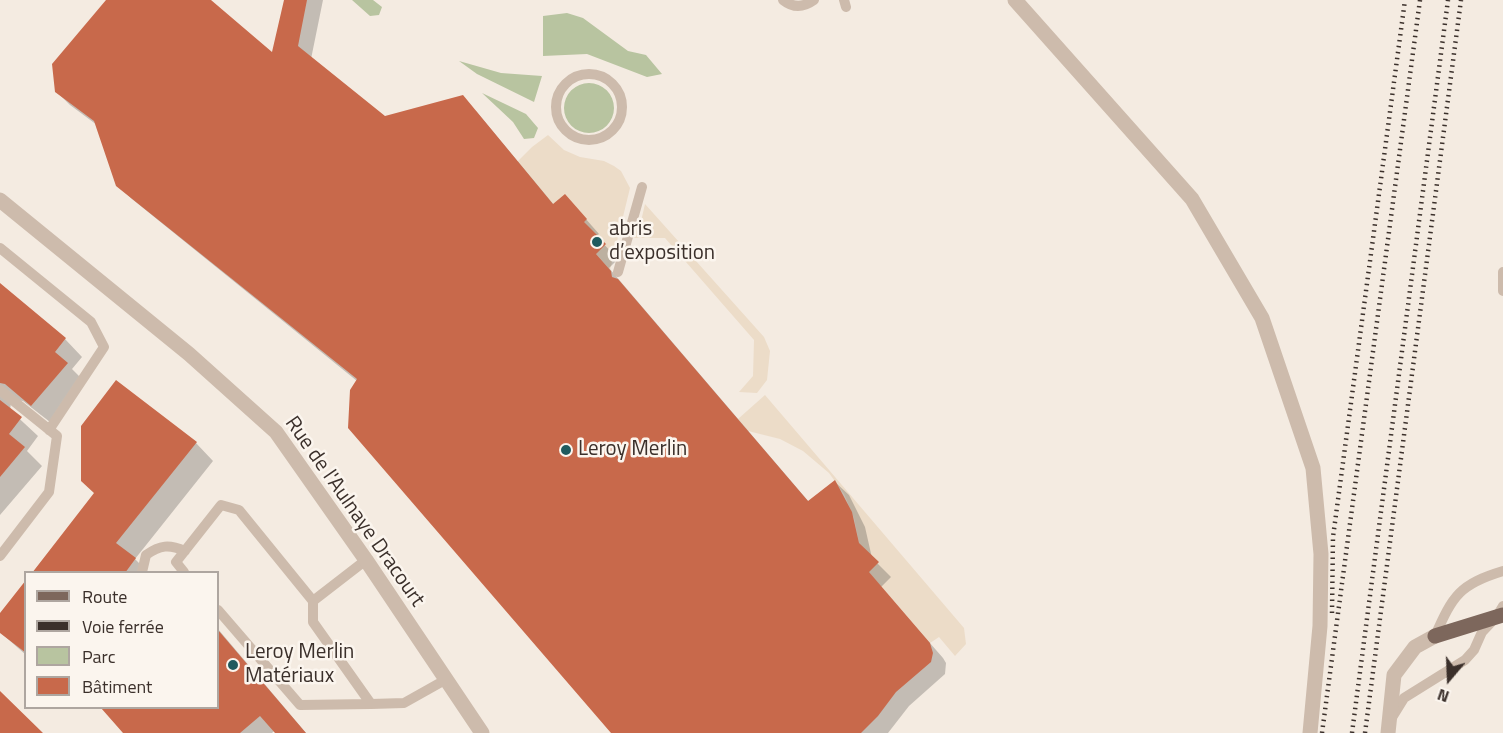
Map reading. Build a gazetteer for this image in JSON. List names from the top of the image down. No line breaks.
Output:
{"streets":{"street":["Rue de l'Aulnaye Dracourt"]},"places":["abris d’exposition","Leroy Merlin","Leroy Merlin Matériaux"],"legend":["Route","Voie ferrée","Parc","Bâtiment"],"north":"bottom"}
